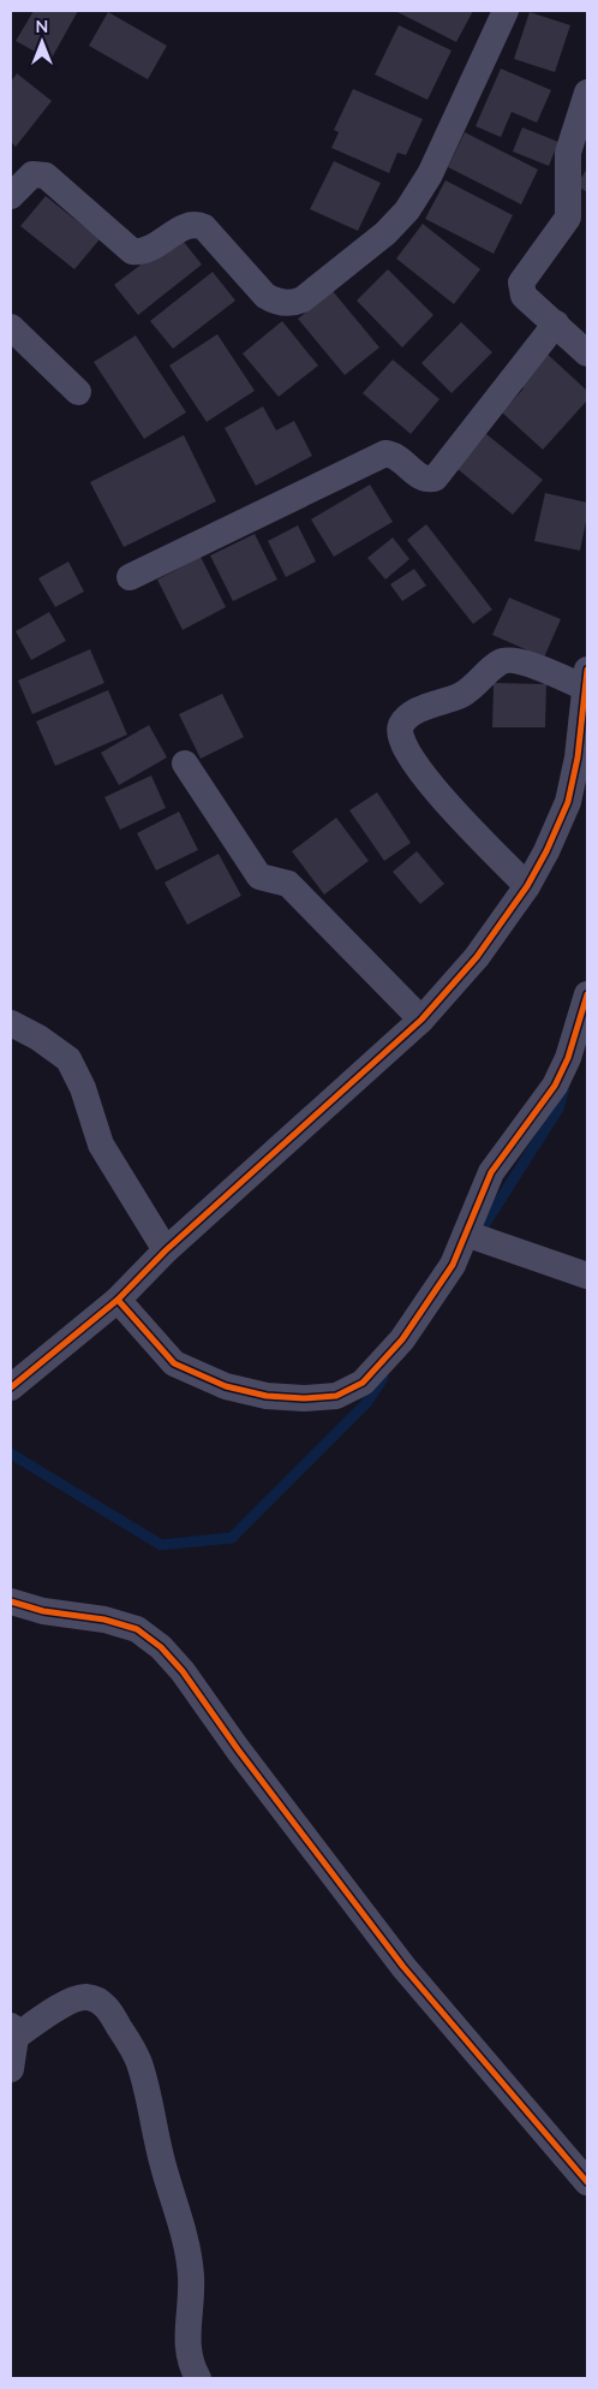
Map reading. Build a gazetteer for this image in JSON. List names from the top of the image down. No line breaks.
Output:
{"north":"top"}
